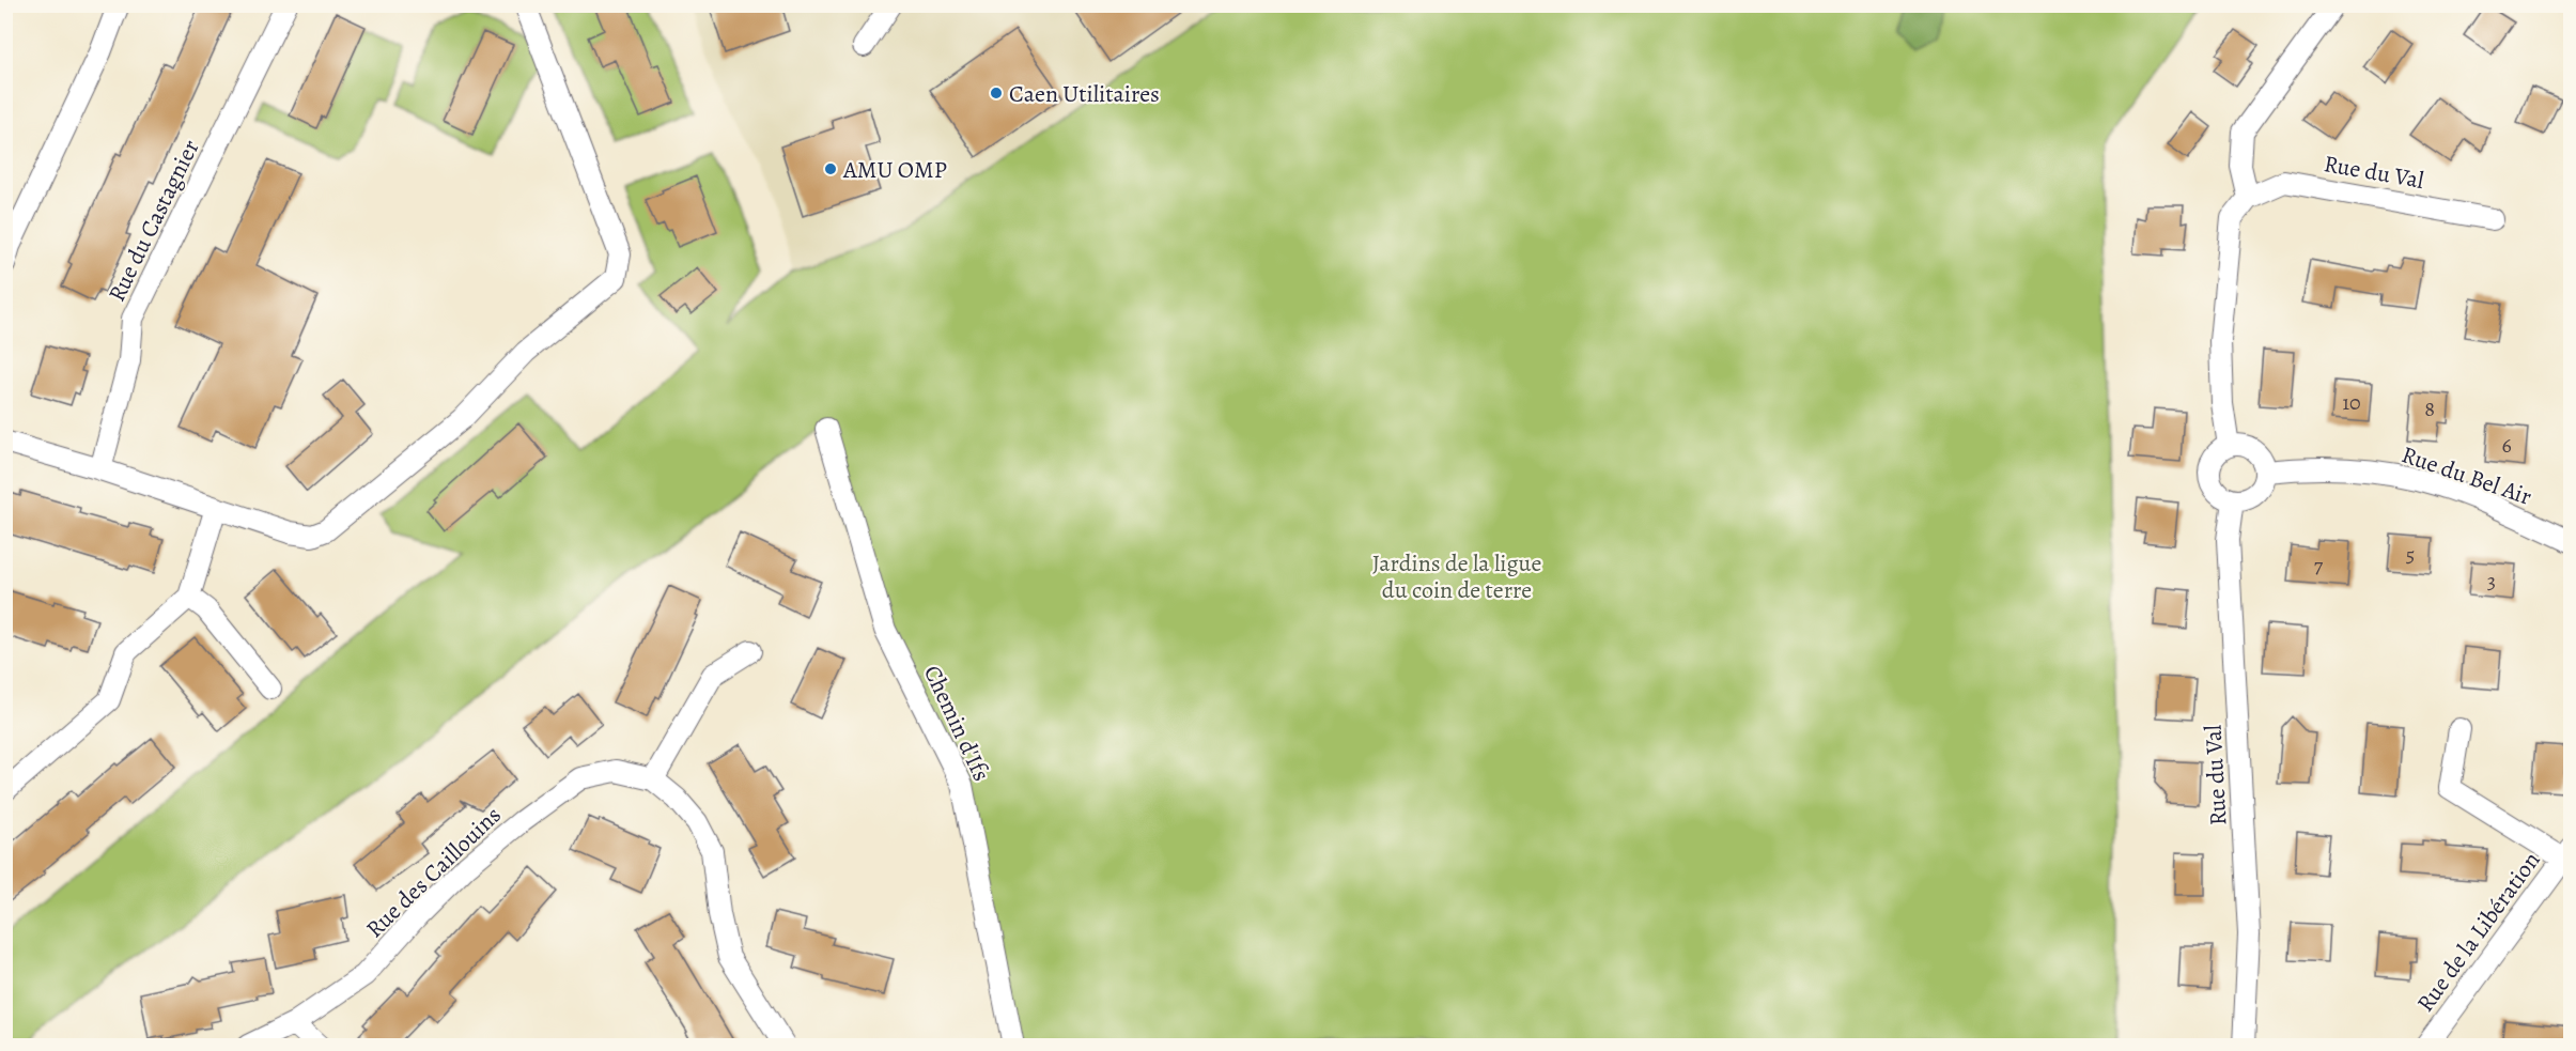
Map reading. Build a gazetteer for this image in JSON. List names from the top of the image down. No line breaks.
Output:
{"streets":{"street":["Rue du Val","Rue du Castagnier","Rue du Bel Air","Chemin d'Ifs","Rue des Caillouins","Rue de la Libération"]},"crossings":[["Rue du Val","Rue du Bel Air"]],"parks":["Jardins de la ligue du coin de terre"],"places":["Caen Utilitaires","AMU OMP"],"house_numbers":["10","8","6","5","7","3"]}
